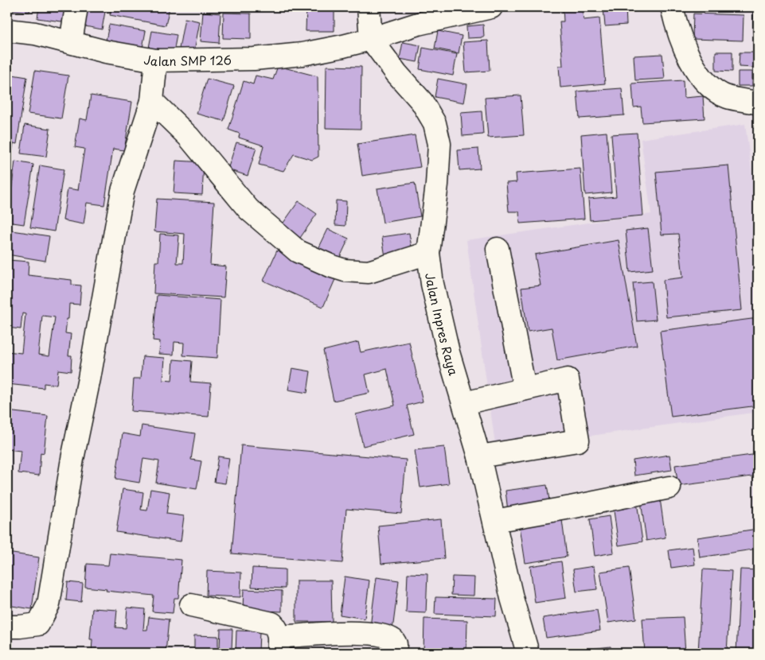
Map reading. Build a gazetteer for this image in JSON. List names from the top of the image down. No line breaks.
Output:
{"streets":{"street":["Jalan SMP 126","Jalan Inpres Raya"]},"crossings":[["Jalan SMP 126","Jalan Inpres Raya"]]}
